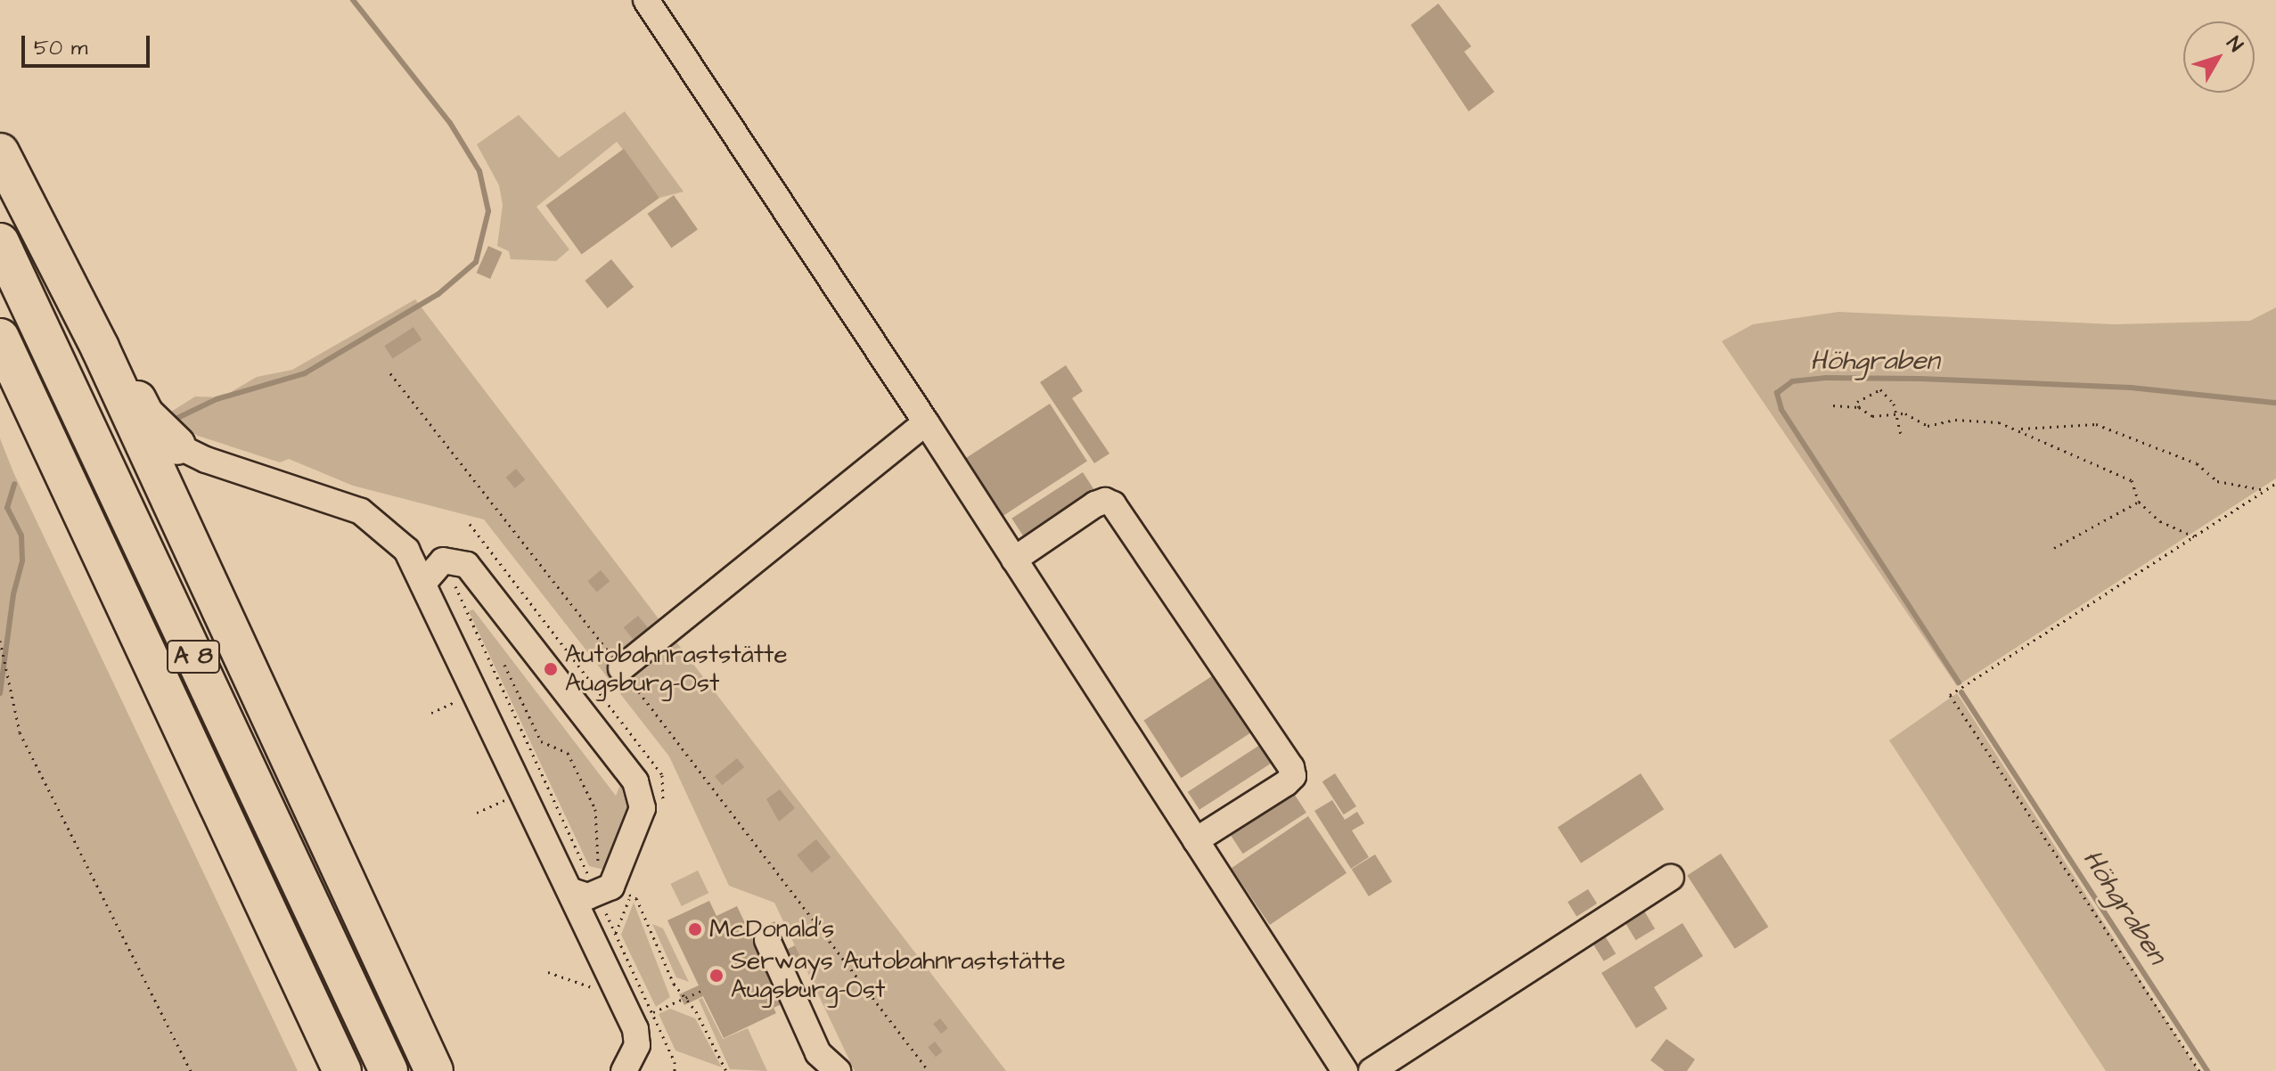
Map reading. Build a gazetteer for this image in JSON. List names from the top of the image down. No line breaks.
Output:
{"streets":{"highway":["A 8"]},"water":["Höhgraben"],"places":["Autobahnraststätte Augsburg-Ost","McDonald's","Serways Autobahnraststätte Augsburg-Ost"],"scale_bar":"50 m","north":"top right"}
